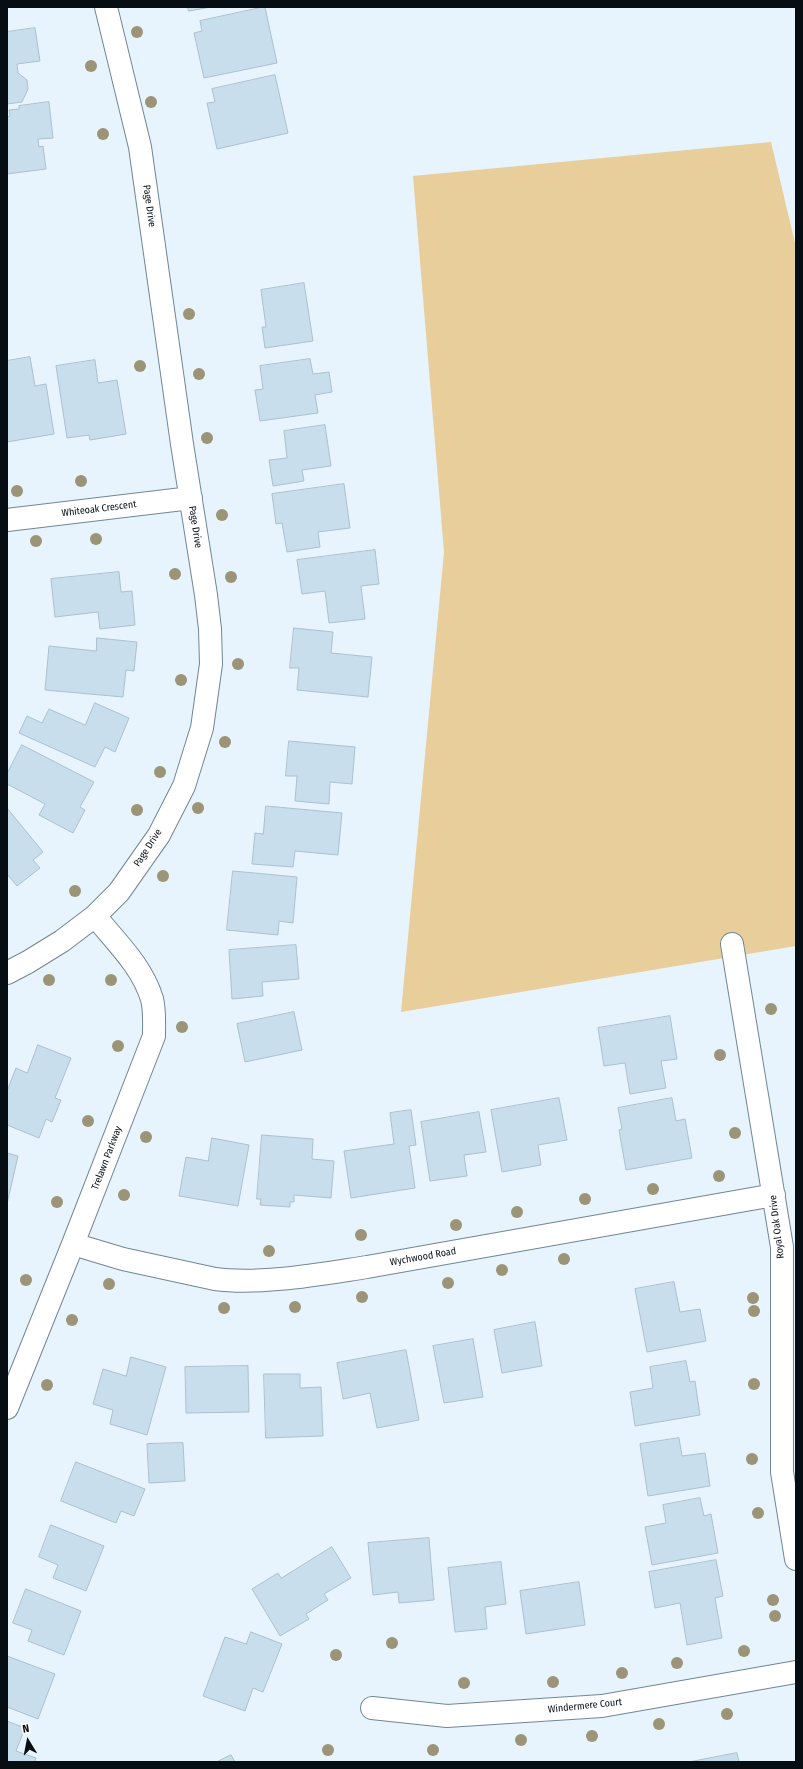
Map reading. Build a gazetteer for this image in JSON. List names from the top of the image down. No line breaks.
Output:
{"streets":{"street":["Page Drive","Whiteoak Crescent","Trelawn Parkway","Royal Oak Drive","Wychwood Road","Windermere Court"]},"crossings":[["Page Drive","Whiteoak Crescent"],["Page Drive","Trelawn Parkway"],["Trelawn Parkway","Wychwood Road"],["Royal Oak Drive","Wychwood Road"]],"north":"top"}
